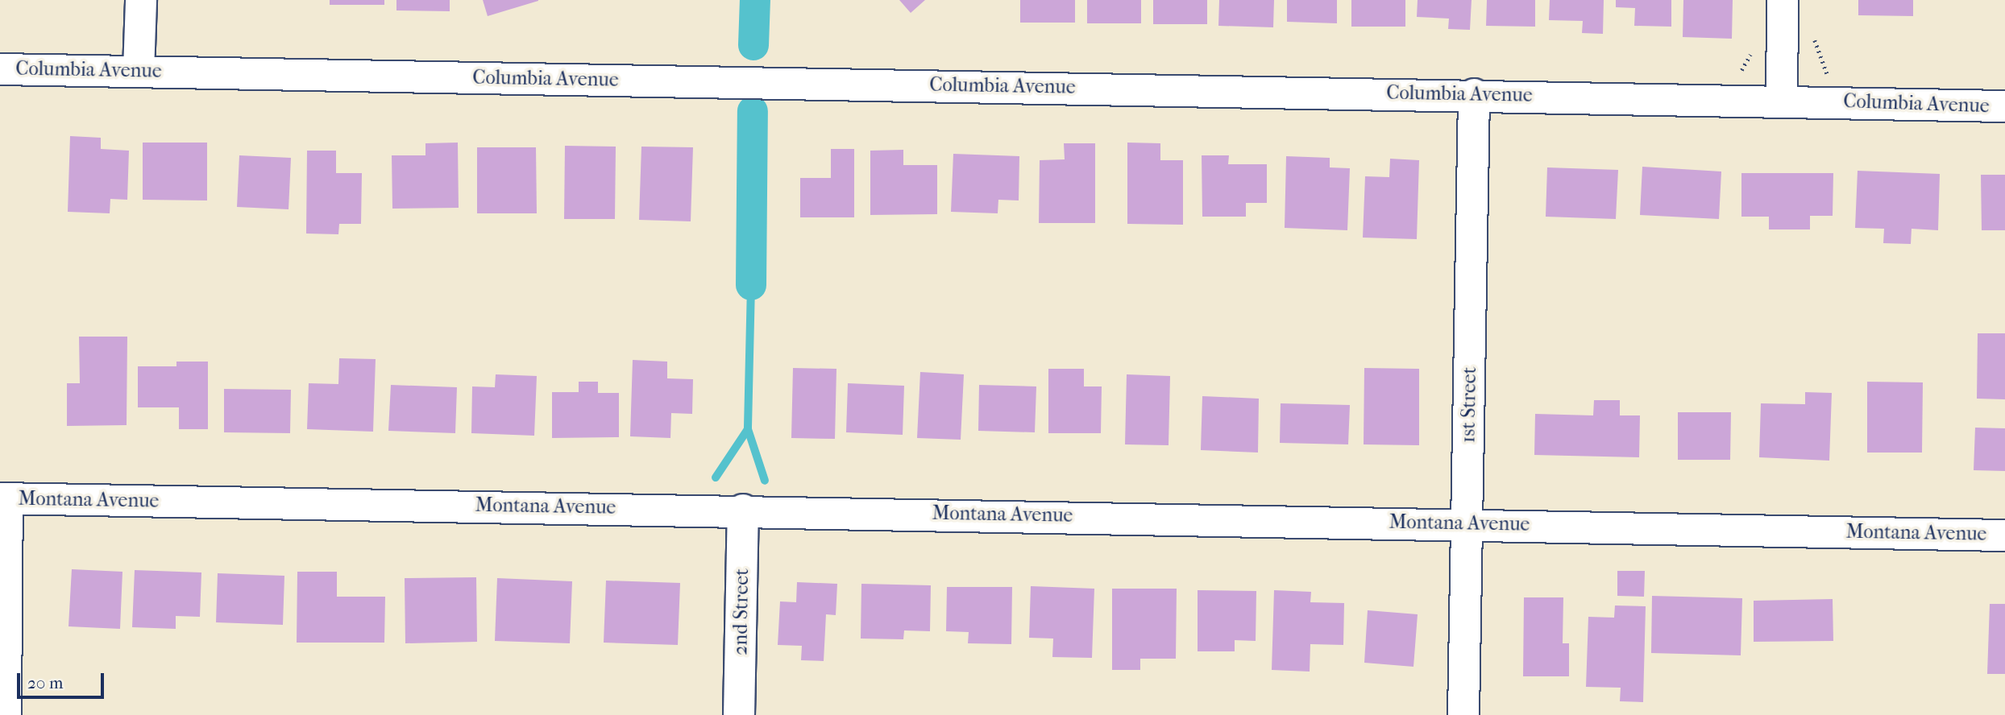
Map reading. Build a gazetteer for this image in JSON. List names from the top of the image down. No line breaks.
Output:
{"streets":{"street":["Columbia Avenue","1st Street","Montana Avenue","2nd Street"]},"crossings":[["Columbia Avenue","1st Street"],["1st Street","Montana Avenue"],["Montana Avenue","2nd Street"]],"scale_bar":"20 m"}
